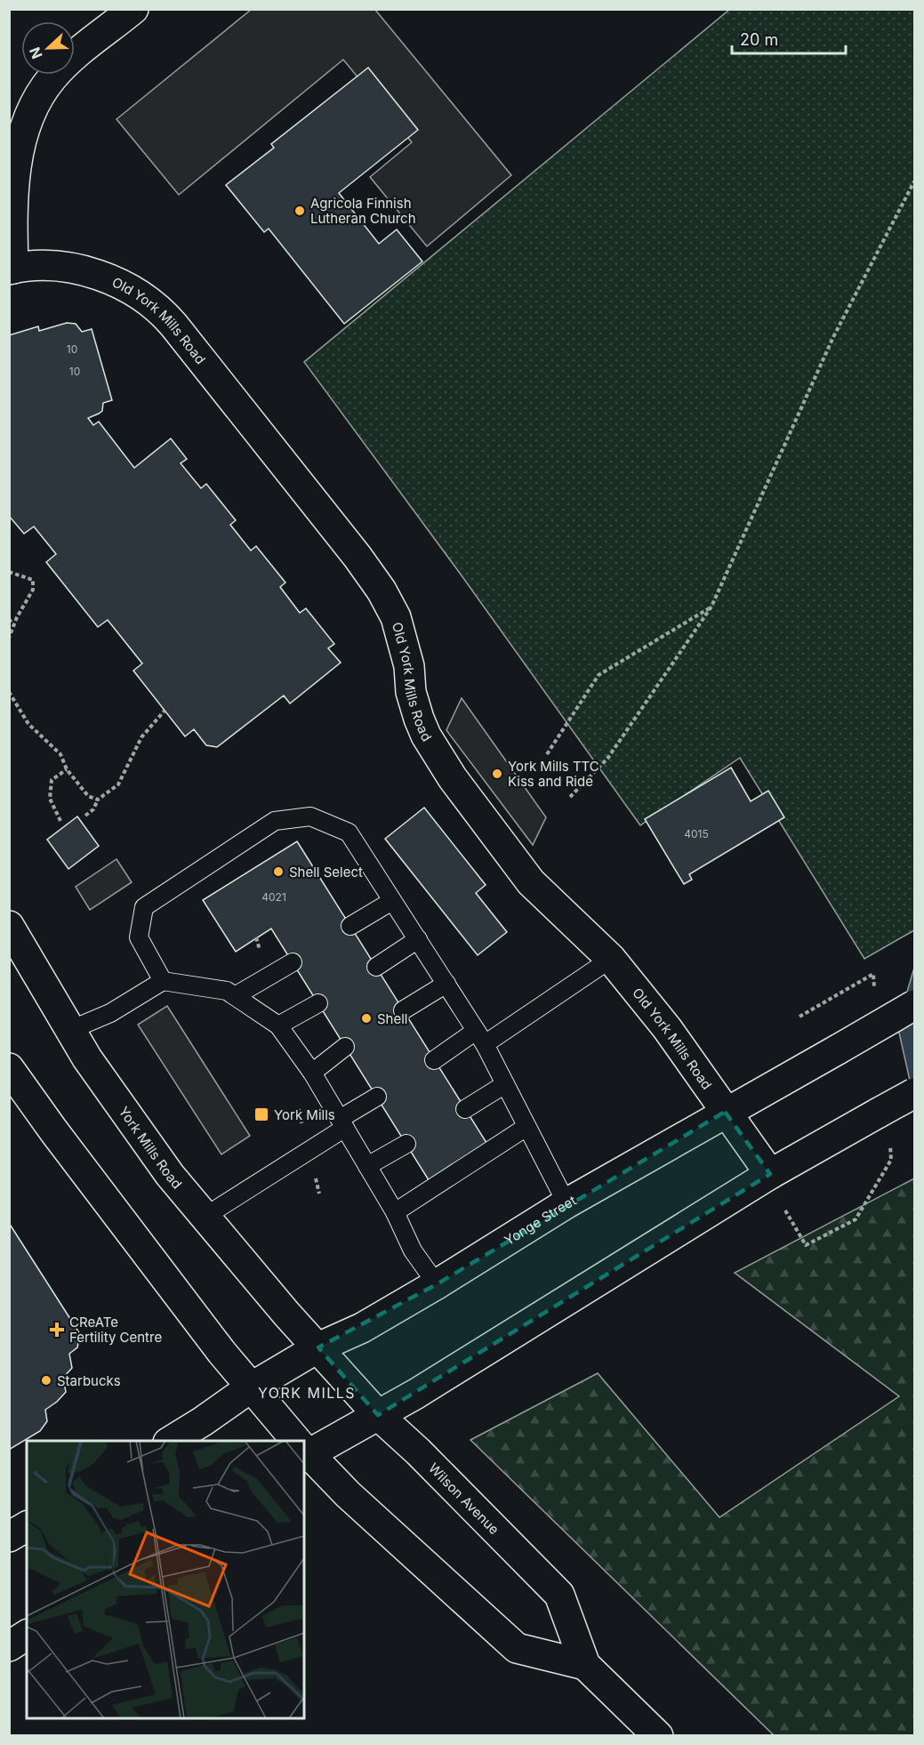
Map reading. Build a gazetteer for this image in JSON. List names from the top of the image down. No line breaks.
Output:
{"streets":{"main road":["Old York Mills Road","York Mills Road","Yonge Street","Wilson Avenue"]},"crossings":[["Old York Mills Road","Yonge Street"],["York Mills Road","Yonge Street"],["York Mills Road","Wilson Avenue"],["Yonge Street","Wilson Avenue"]],"districts":["YORK MILLS"],"places":{"other":["Agricola Finnish Lutheran Church","York Mills TTC Kiss and Ride","Shell Select","Shell","Starbucks"],"transit":["York Mills"],"health":["CReATe Fertility Centre"]},"house_numbers":["10","10","4015","4021"],"scale_bar":"20 m","north":"left"}
